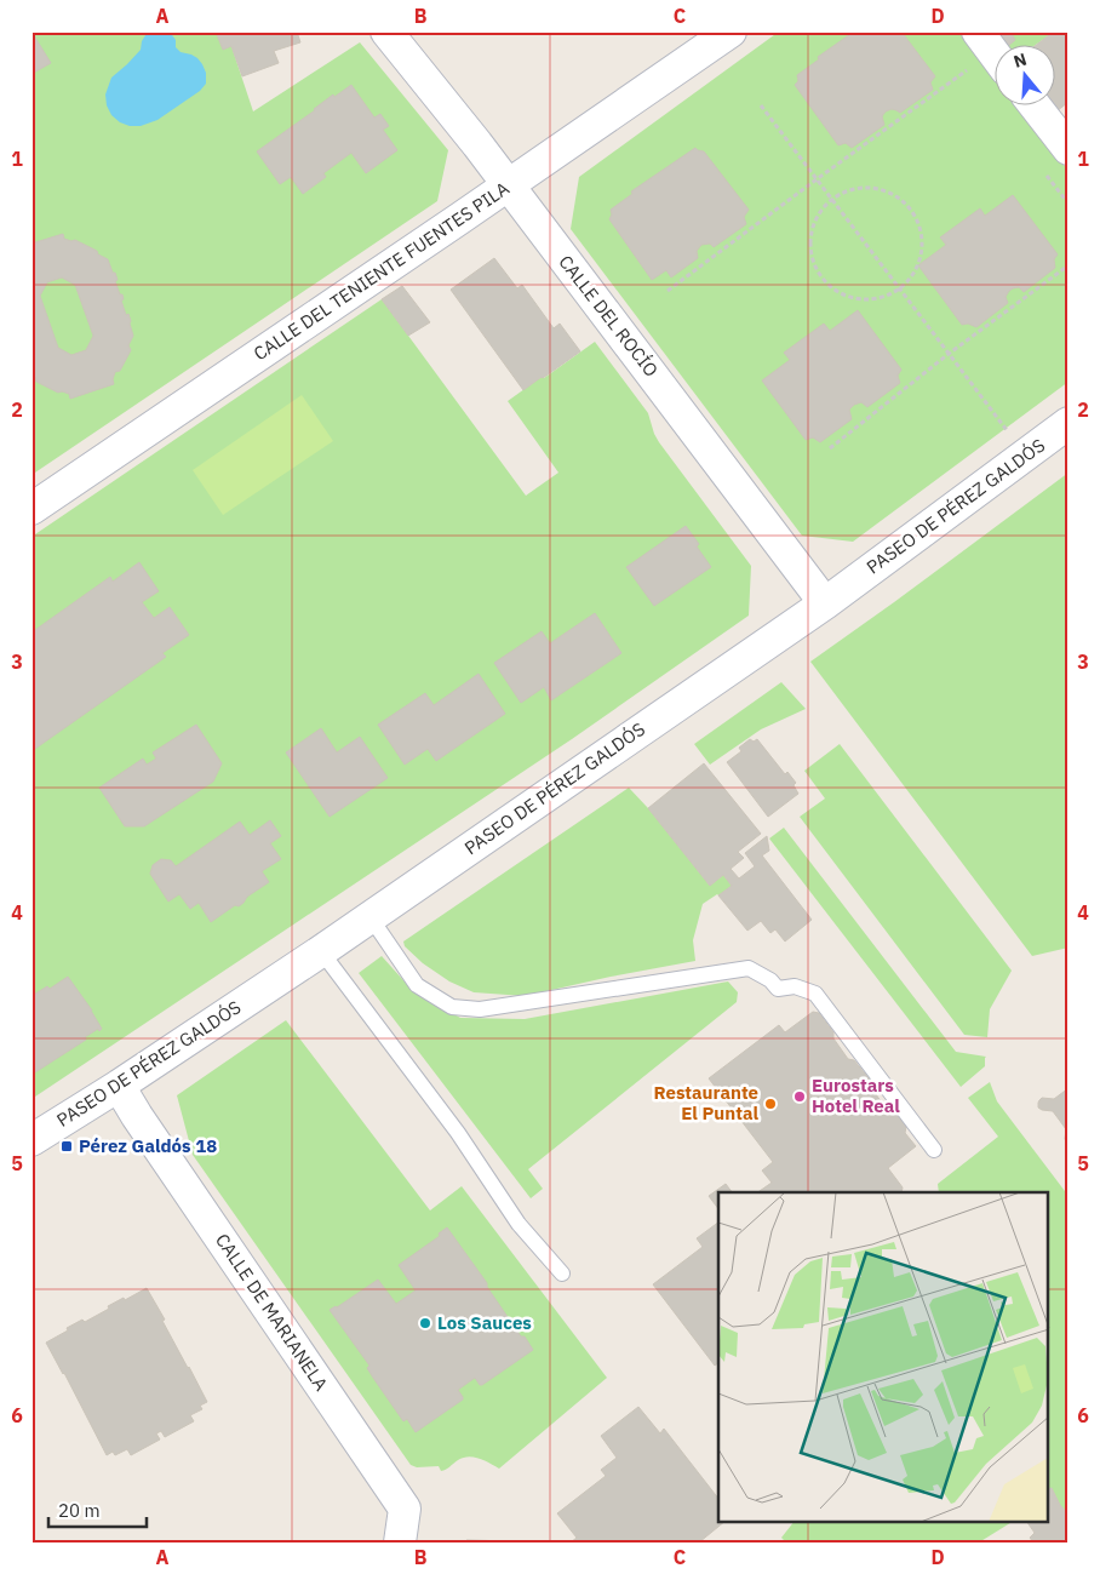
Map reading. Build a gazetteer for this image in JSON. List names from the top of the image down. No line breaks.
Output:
{"streets":{"street":["CALLE DEL TENIENTE FUENTES PILA","CALLE DEL ROCÍO","PASEO DE PÉREZ GALDÓS","CALLE DE MARIANELA"]},"crossings":[["CALLE DEL TENIENTE FUENTES PILA","CALLE DEL ROCÍO"],["CALLE DEL ROCÍO","PASEO DE PÉREZ GALDÓS"],["PASEO DE PÉREZ GALDÓS","CALLE DE MARIANELA"]],"places":{"other":["Eurostars Hotel Real","Restaurante El Puntal","Los Sauces"],"transit":["Pérez Galdós 18"]},"scale_bar":"20 m","north":"top","grid":{"columns":["A","B","C","D"],"rows":["1","2","3","4","5","6"]}}
